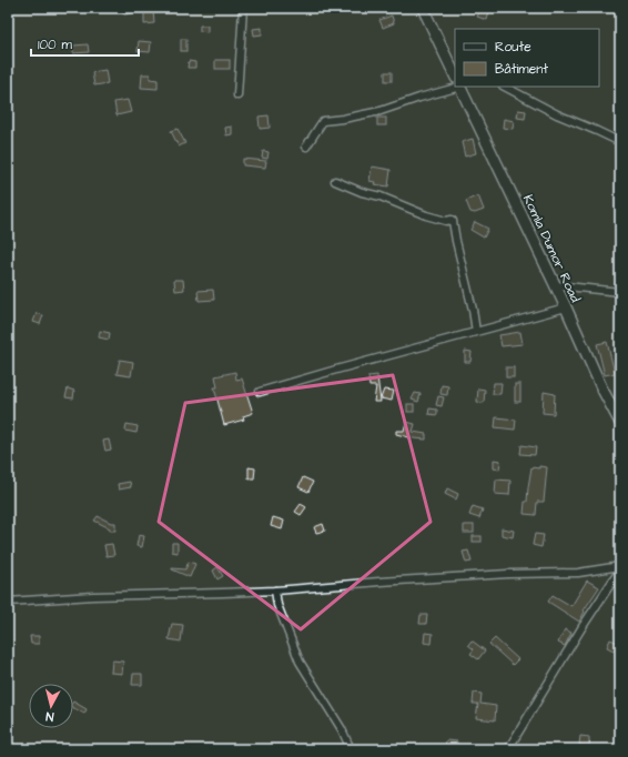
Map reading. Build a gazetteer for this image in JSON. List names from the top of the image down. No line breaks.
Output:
{"streets":{"street":["Komla Dumor Road"]},"legend":["Route","Bâtiment"],"scale_bar":"100 m","north":"bottom"}
